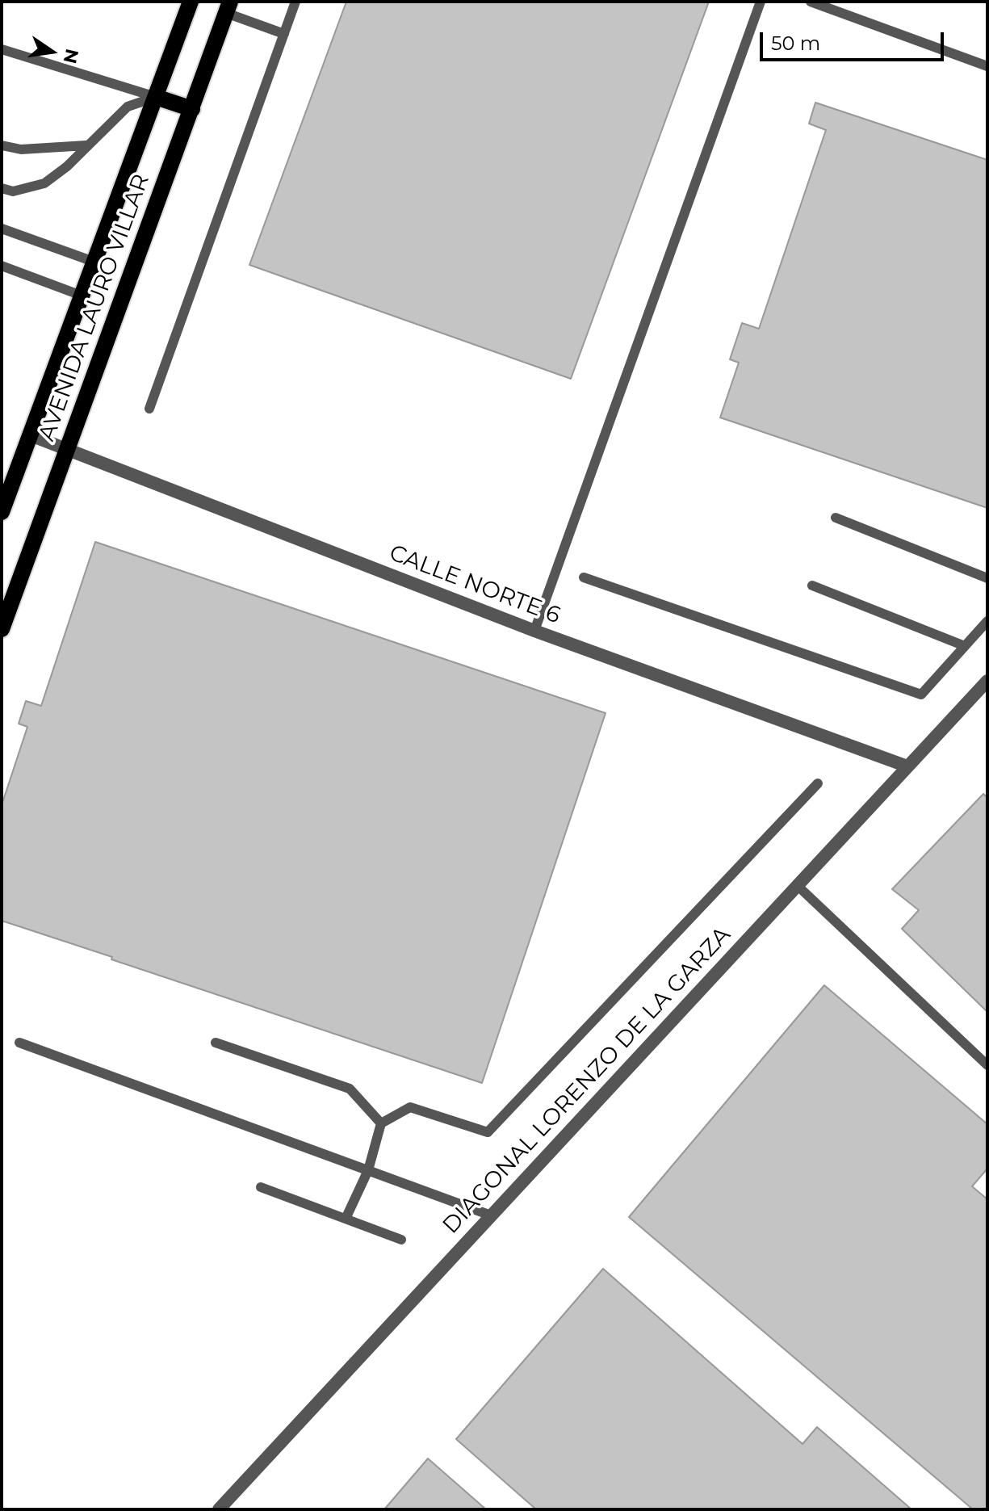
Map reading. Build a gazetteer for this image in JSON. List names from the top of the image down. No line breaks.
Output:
{"streets":{"main road":["AVENIDA LAURO VILLAR"],"street":["CALLE NORTE 6","DIAGONAL LORENZO DE LA GARZA"]},"crossings":[["AVENIDA LAURO VILLAR","CALLE NORTE 6"],["CALLE NORTE 6","DIAGONAL LORENZO DE LA GARZA"]],"scale_bar":"50 m","north":"right"}
